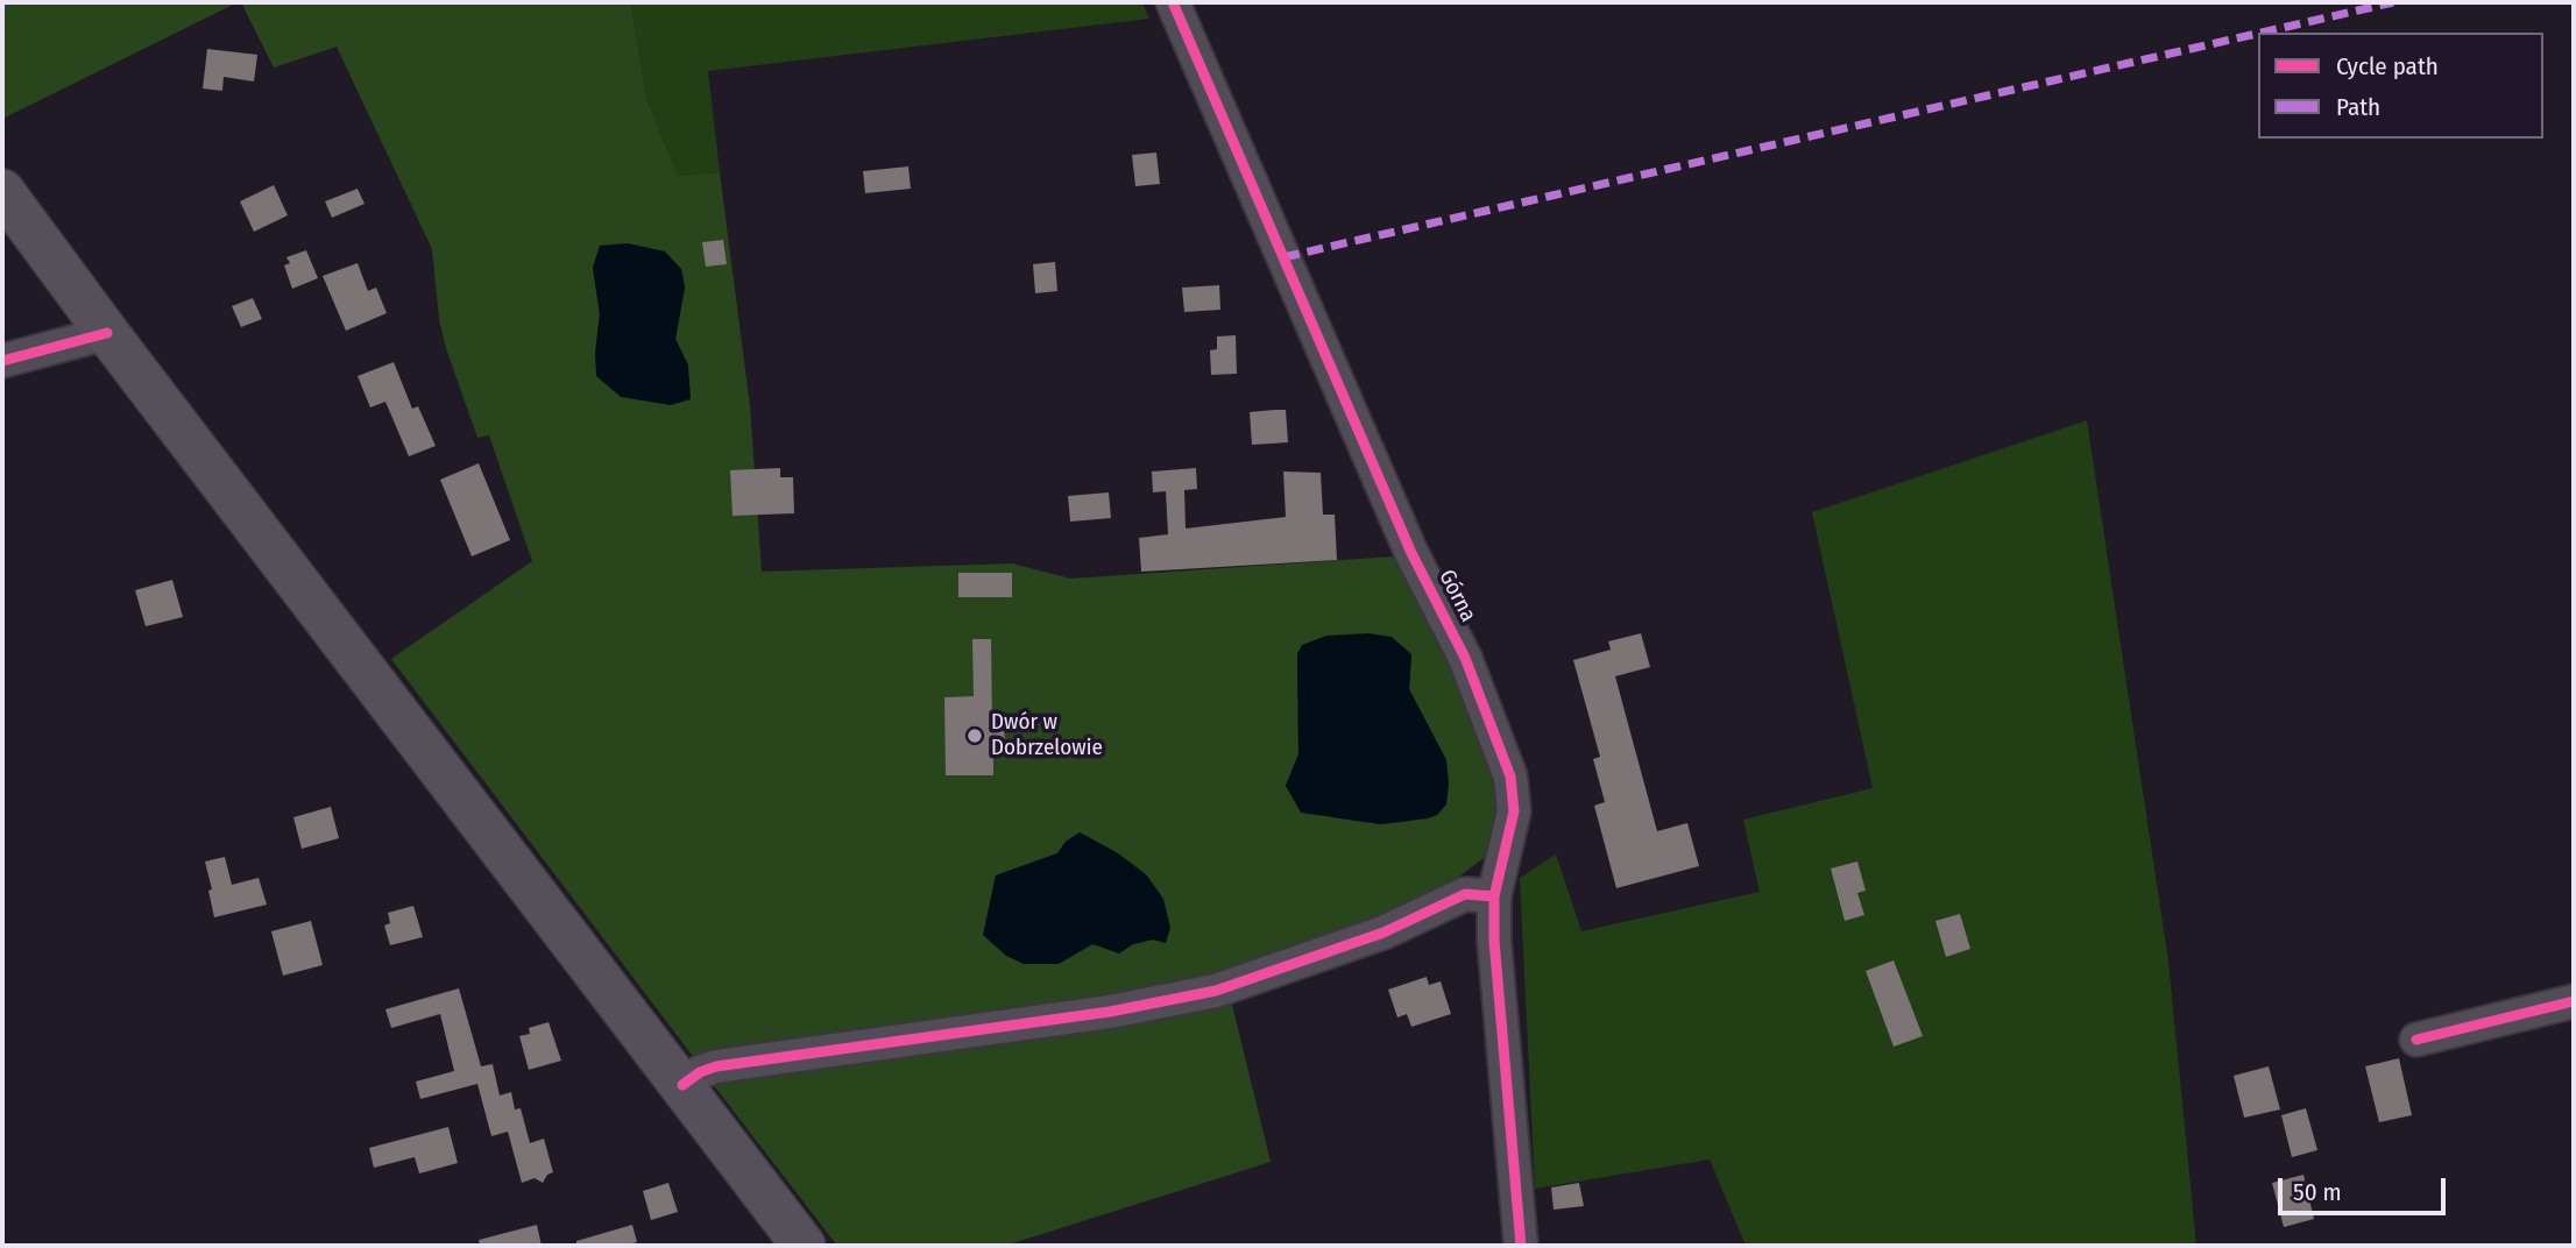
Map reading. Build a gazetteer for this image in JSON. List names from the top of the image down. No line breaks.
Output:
{"streets":{"street":["Górna"]},"places":["Dwór w Dobrzelowie"],"legend":["Cycle path","Path"],"scale_bar":"50 m"}
